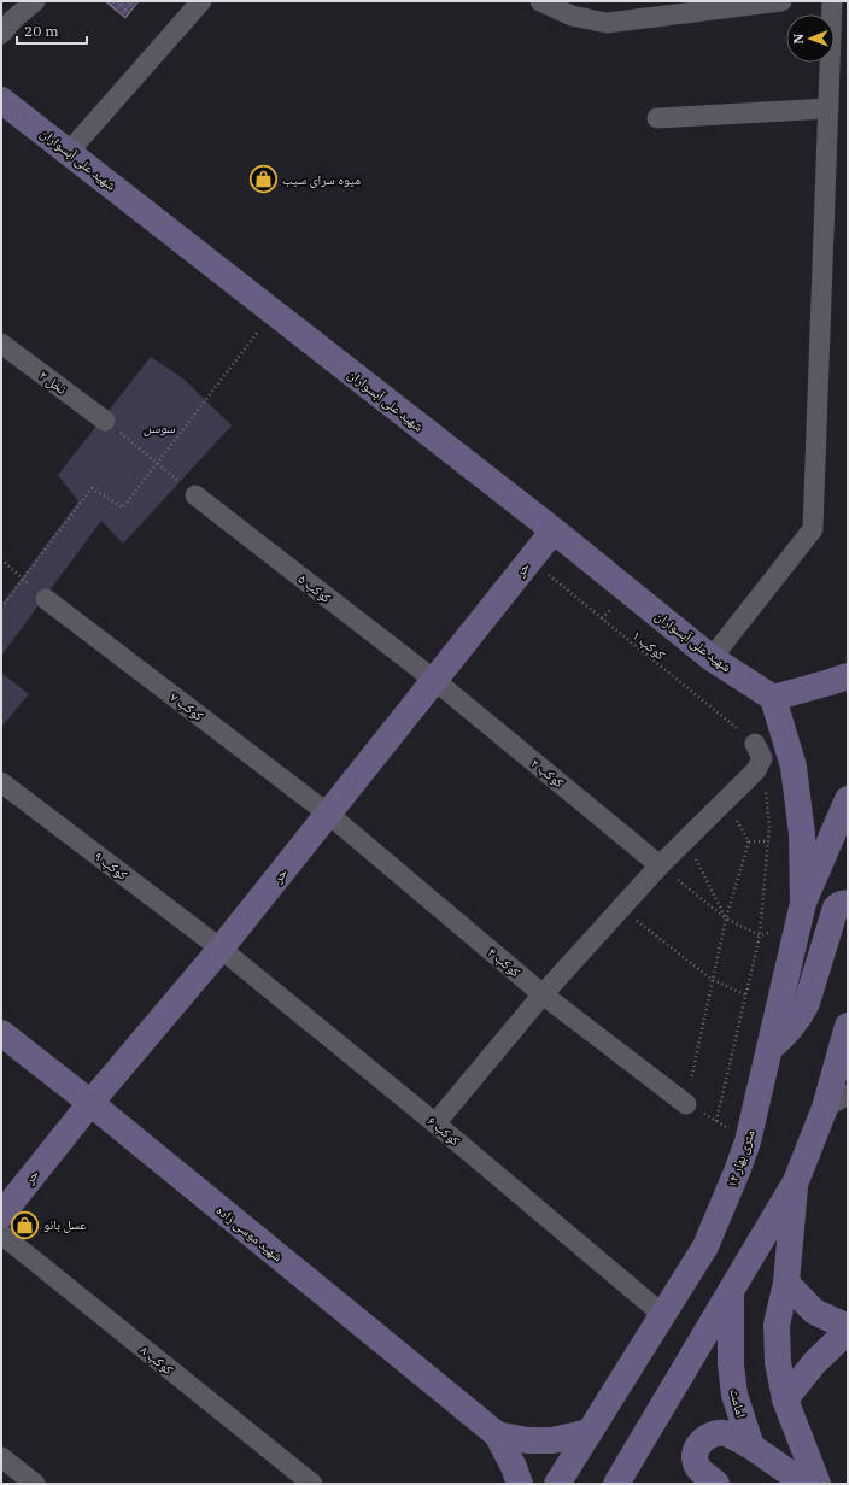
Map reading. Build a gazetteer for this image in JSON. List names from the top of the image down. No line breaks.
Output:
{"streets":{"street":["شهید علی آبسواران","نخل ۲","حر","کوکب ۵","کوکب ۷","کوکب ۲","کوکب ۹","کوکب ۴","کوکب ۶","۱۲ متری بهار","شهید موسی زاده","کوکب ۸","امامت"],"path":["کوکب ۱"]},"crossings":[["شهید علی آبسواران","حر"],["حر","کوکب ۵"],["حر","کوکب ۱"],["حر","کوکب ۷"],["حر","کوکب ۲"],["حر","کوکب ۹"],["حر","کوکب ۴"],["حر","کوکب ۶"],["حر","شهید موسی زاده"],["کوکب ۵","کوکب ۲"],["کوکب ۷","کوکب ۴"],["کوکب ۹","کوکب ۶"],["کوکب ۶","۱۲ متری بهار"],["۱۲ متری بهار","شهید موسی زاده"]],"parks":["سوسن"],"places":{"shop":["میوه سرای سیب","عسل بانو"]},"scale_bar":"20 m","north":"left"}
